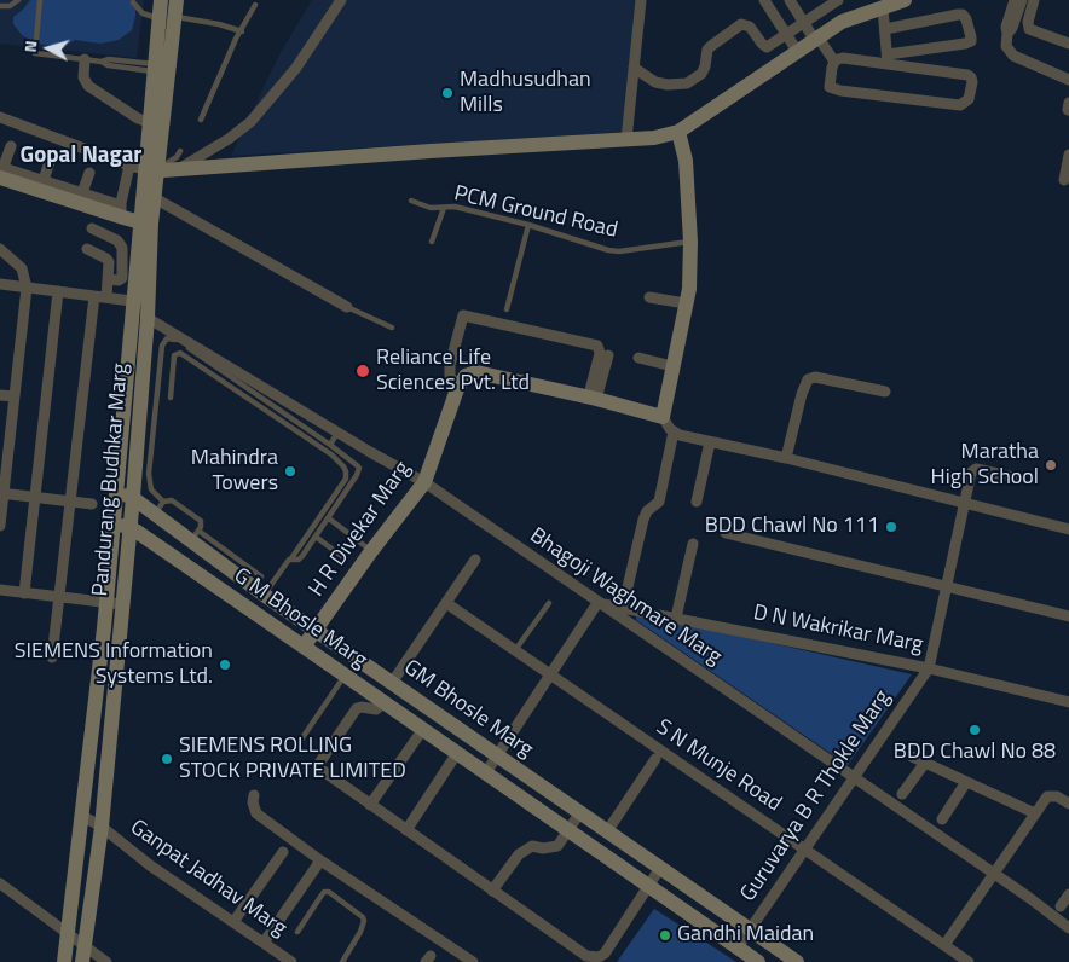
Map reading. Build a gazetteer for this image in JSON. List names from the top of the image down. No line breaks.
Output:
{"streets":{"main road":["Pandurang Budhkar Marg","H R Divekar Marg","G M Bhosle Marg","GM Bhosle Marg"],"street":["Bhagoji Waghmare Marg","D N Wakrikar Marg","S N Munje Road","Guruvarya B R Thokle Marg","Ganpat Jadhav Marg"],"lane":["PCM Ground Road"]},"crossings":[["Pandurang Budhkar Marg","Bhagoji Waghmare Marg"],["Pandurang Budhkar Marg","G M Bhosle Marg"],["Pandurang Budhkar Marg","GM Bhosle Marg"],["Pandurang Budhkar Marg","Ganpat Jadhav Marg"],["H R Divekar Marg","Bhagoji Waghmare Marg"],["H R Divekar Marg","G M Bhosle Marg"],["H R Divekar Marg","GM Bhosle Marg"],["Bhagoji Waghmare Marg","D N Wakrikar Marg"],["Bhagoji Waghmare Marg","Guruvarya B R Thokle Marg"],["G M Bhosle Marg","Guruvarya B R Thokle Marg"],["D N Wakrikar Marg","Guruvarya B R Thokle Marg"],["GM Bhosle Marg","Guruvarya B R Thokle Marg"],["S N Munje Road","Guruvarya B R Thokle Marg"]],"districts":["Gopal Nagar"],"places":["Madhusudhan Mills","Reliance Life Sciences Pvt. Ltd","Maratha High School","Mahindra Towers","BDD Chawl No 111","SIEMENS Information Systems Ltd.","BDD Chawl No 88","SIEMENS ROLLING STOCK PRIVATE LIMITED","Gandhi Maidan"],"north":"left"}
